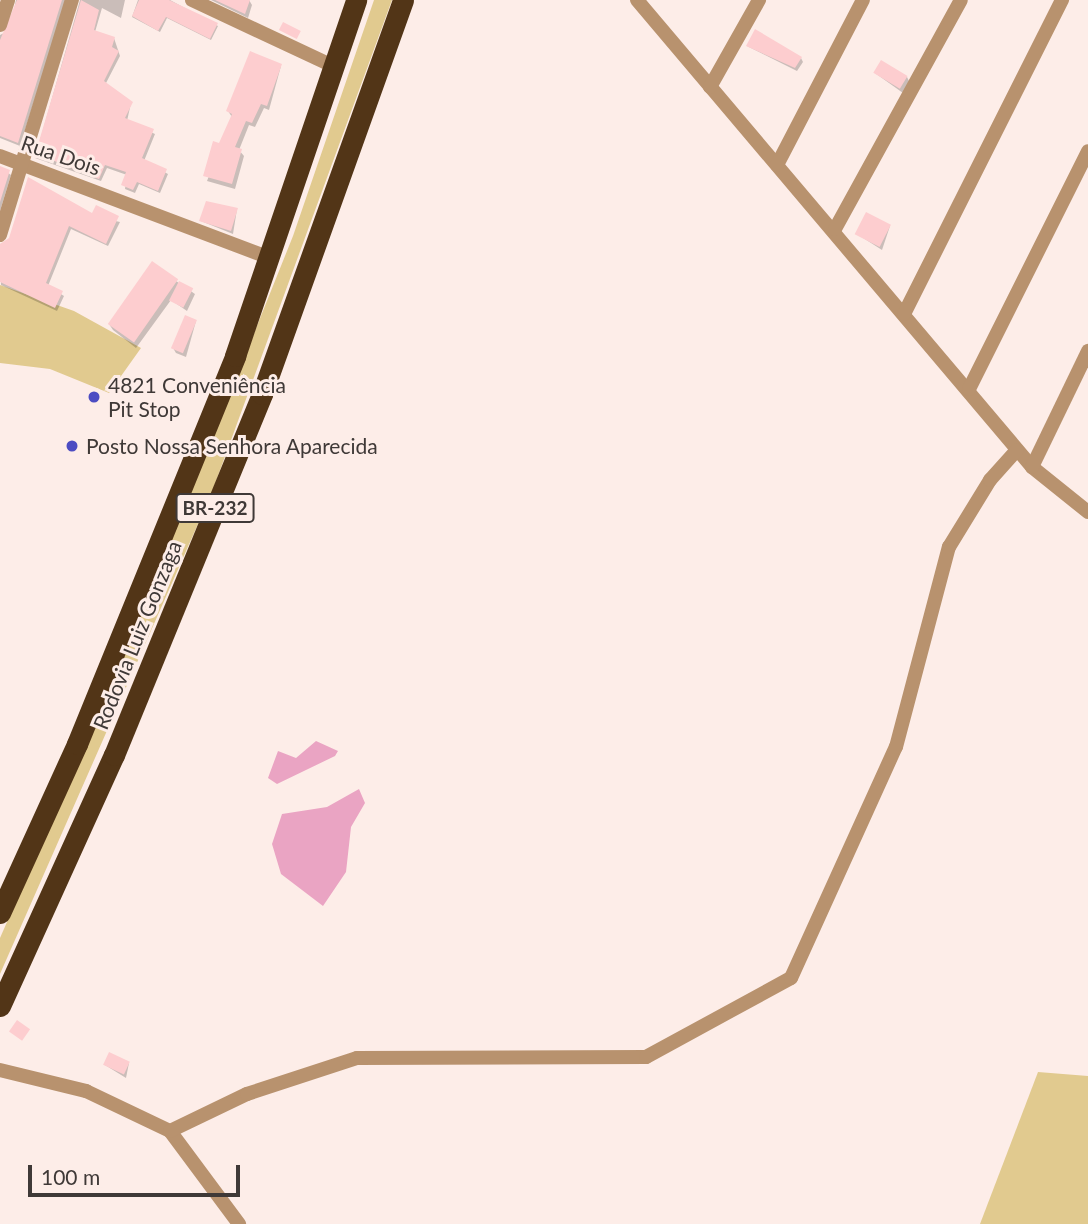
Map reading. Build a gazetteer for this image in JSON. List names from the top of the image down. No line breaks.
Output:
{"streets":{"highway":["BR-232","Rodovia Luiz Gonzaga"],"street":["Rua Dois"]},"crossings":[["Rua Dois","Rodovia Luiz Gonzaga"]],"places":["4821 Conveniência Pit Stop","Posto Nossa Senhora Aparecida"],"scale_bar":"100 m"}
